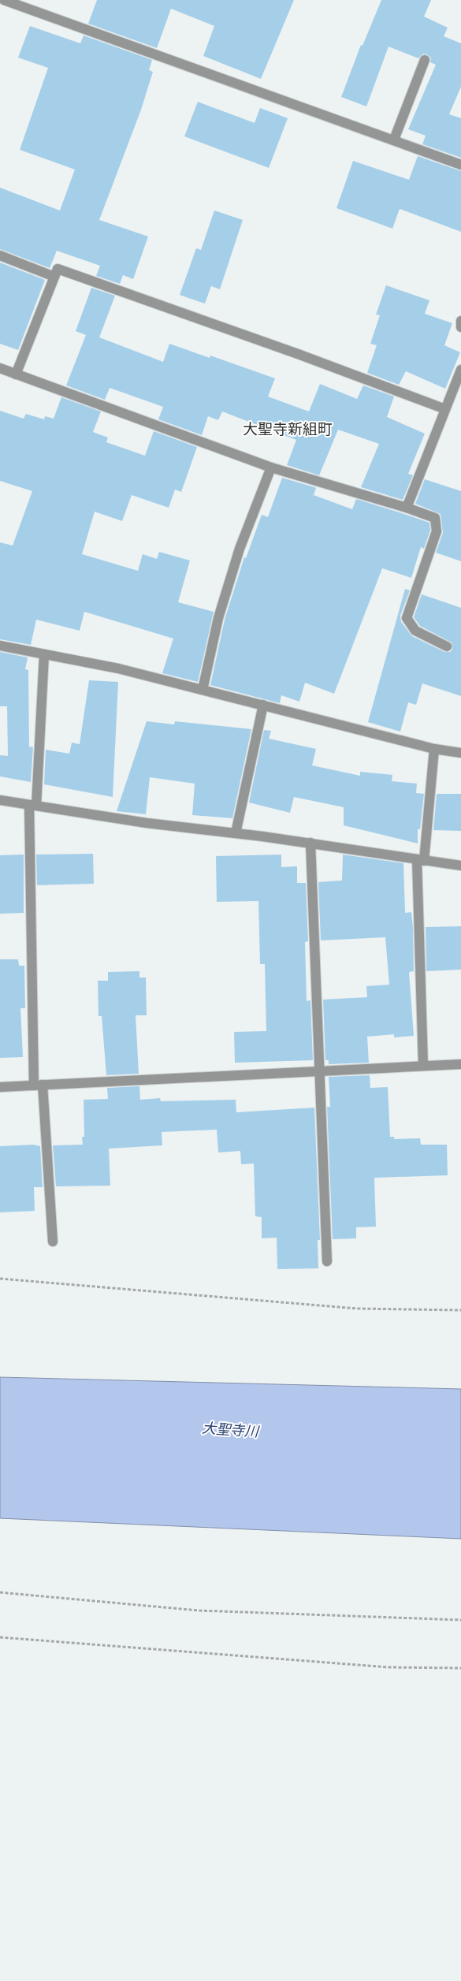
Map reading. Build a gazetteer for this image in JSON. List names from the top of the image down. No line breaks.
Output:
{"districts":["大聖寺新組町"],"water":["大聖寺川"]}
